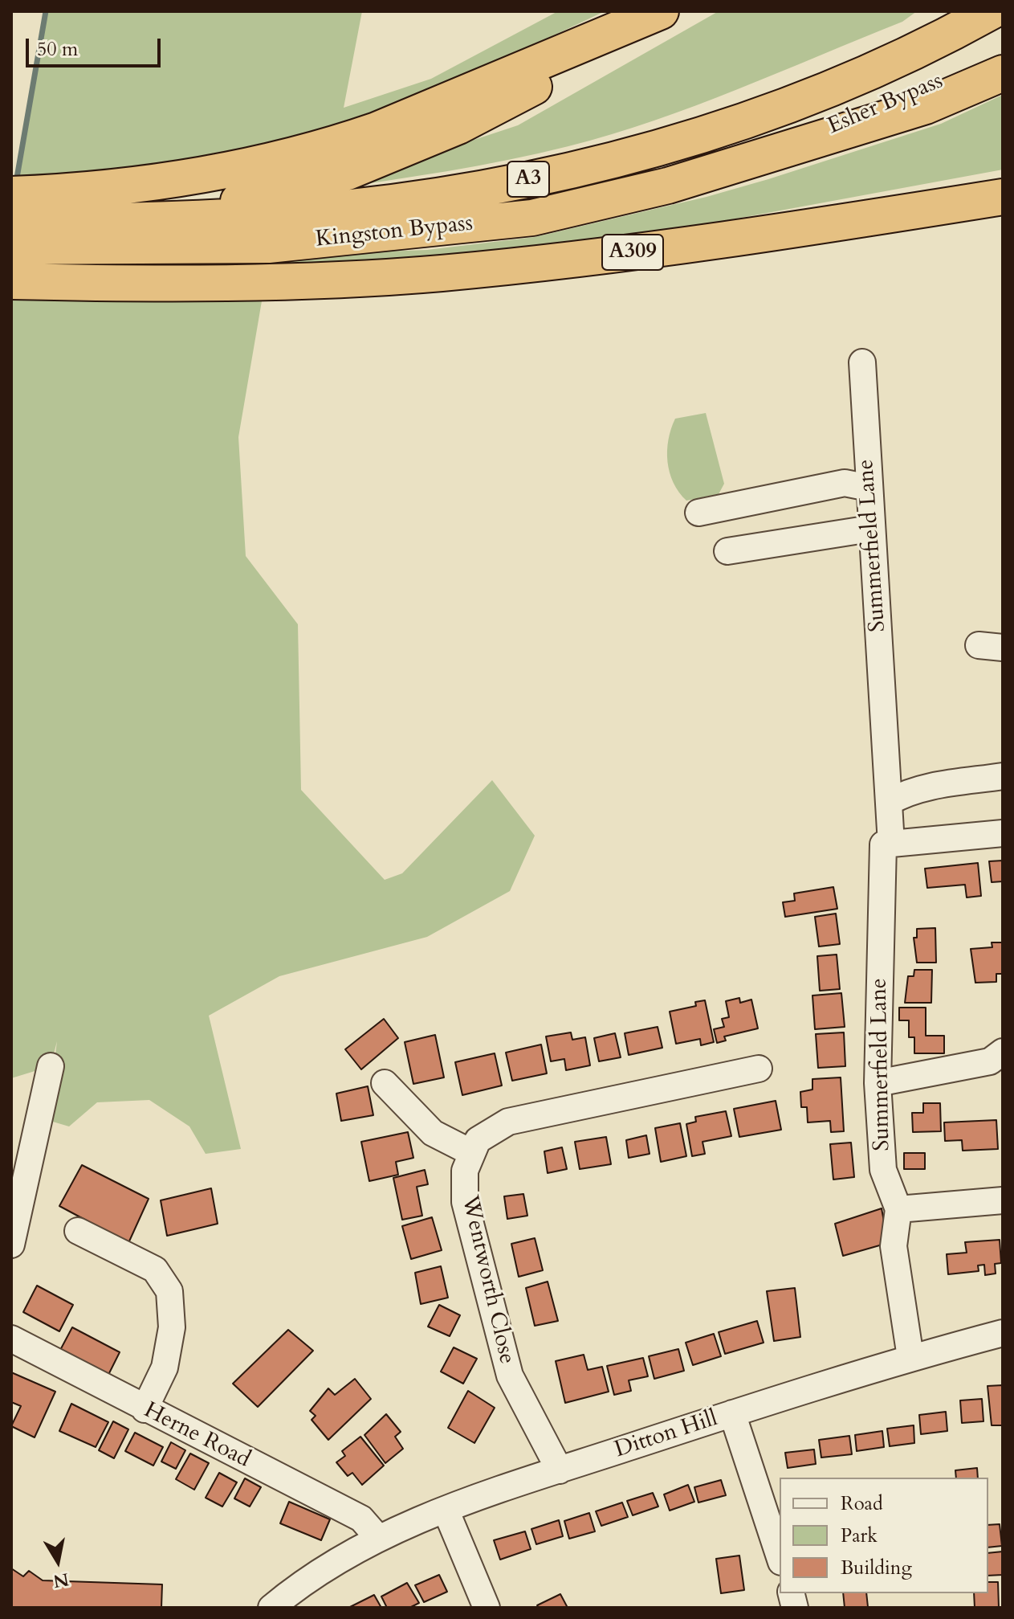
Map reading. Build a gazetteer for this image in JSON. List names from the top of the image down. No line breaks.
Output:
{"streets":{"highway":["Esher Bypass","A3","Kingston Bypass","A309"],"street":["Summerfield Lane","Wentworth Close","Ditton Hill","Herne Road"]},"crossings":[["Esher Bypass","A3"],["Esher Bypass","Kingston Bypass"],["A3","Kingston Bypass"],["Summerfield Lane","Ditton Hill"],["Wentworth Close","Ditton Hill"],["Ditton Hill","Herne Road"]],"legend":["Road","Park","Building"],"scale_bar":"50 m","north":"bottom"}
